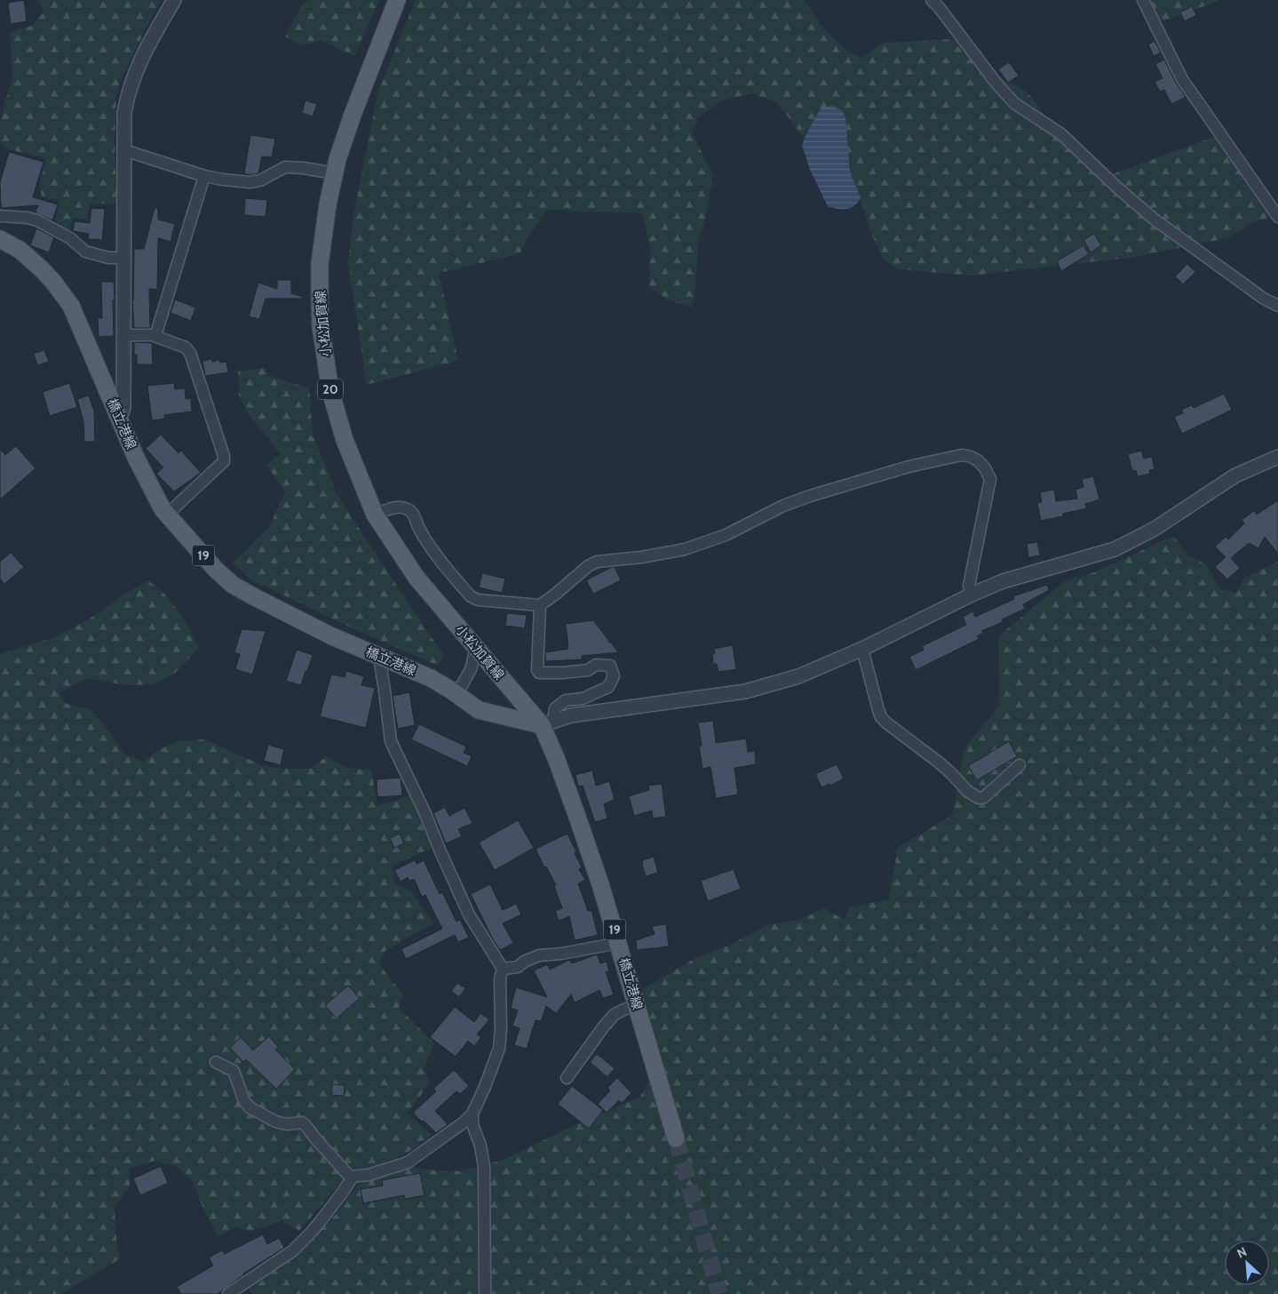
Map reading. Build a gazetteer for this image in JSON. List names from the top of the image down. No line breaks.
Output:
{"streets":{"main road":["小松加賀線","20","橋立港線","19"]},"crossings":[["小松加賀線","橋立港線"]],"north":"top left"}
